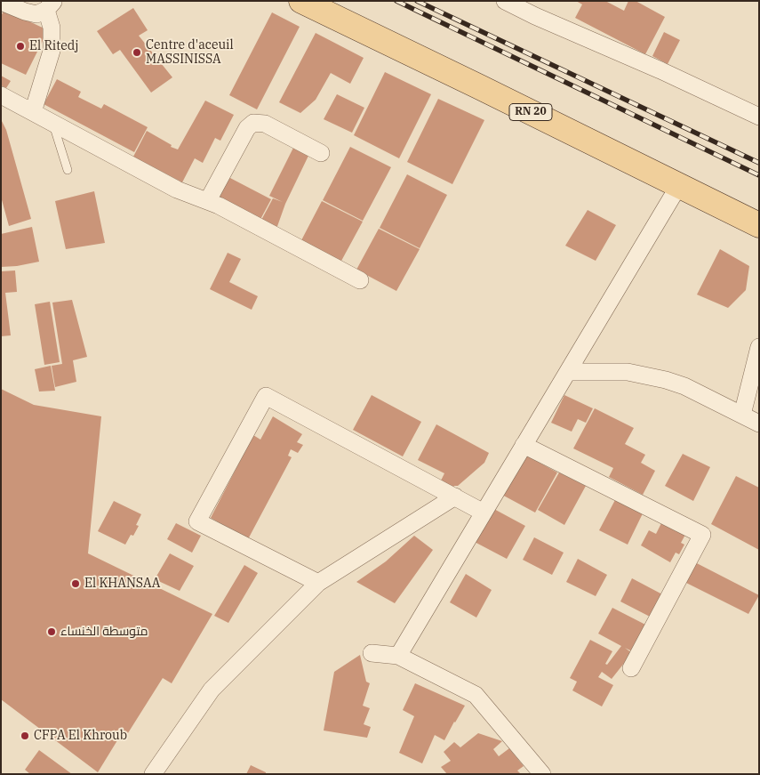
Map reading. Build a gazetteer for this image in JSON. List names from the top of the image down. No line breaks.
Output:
{"streets":{"main road":["RN 20"]},"places":["El Ritedj","Centre d'aceuil MASSINISSA","El KHANSAA","متوسطة الخنساء","CFPA El Khroub"]}
